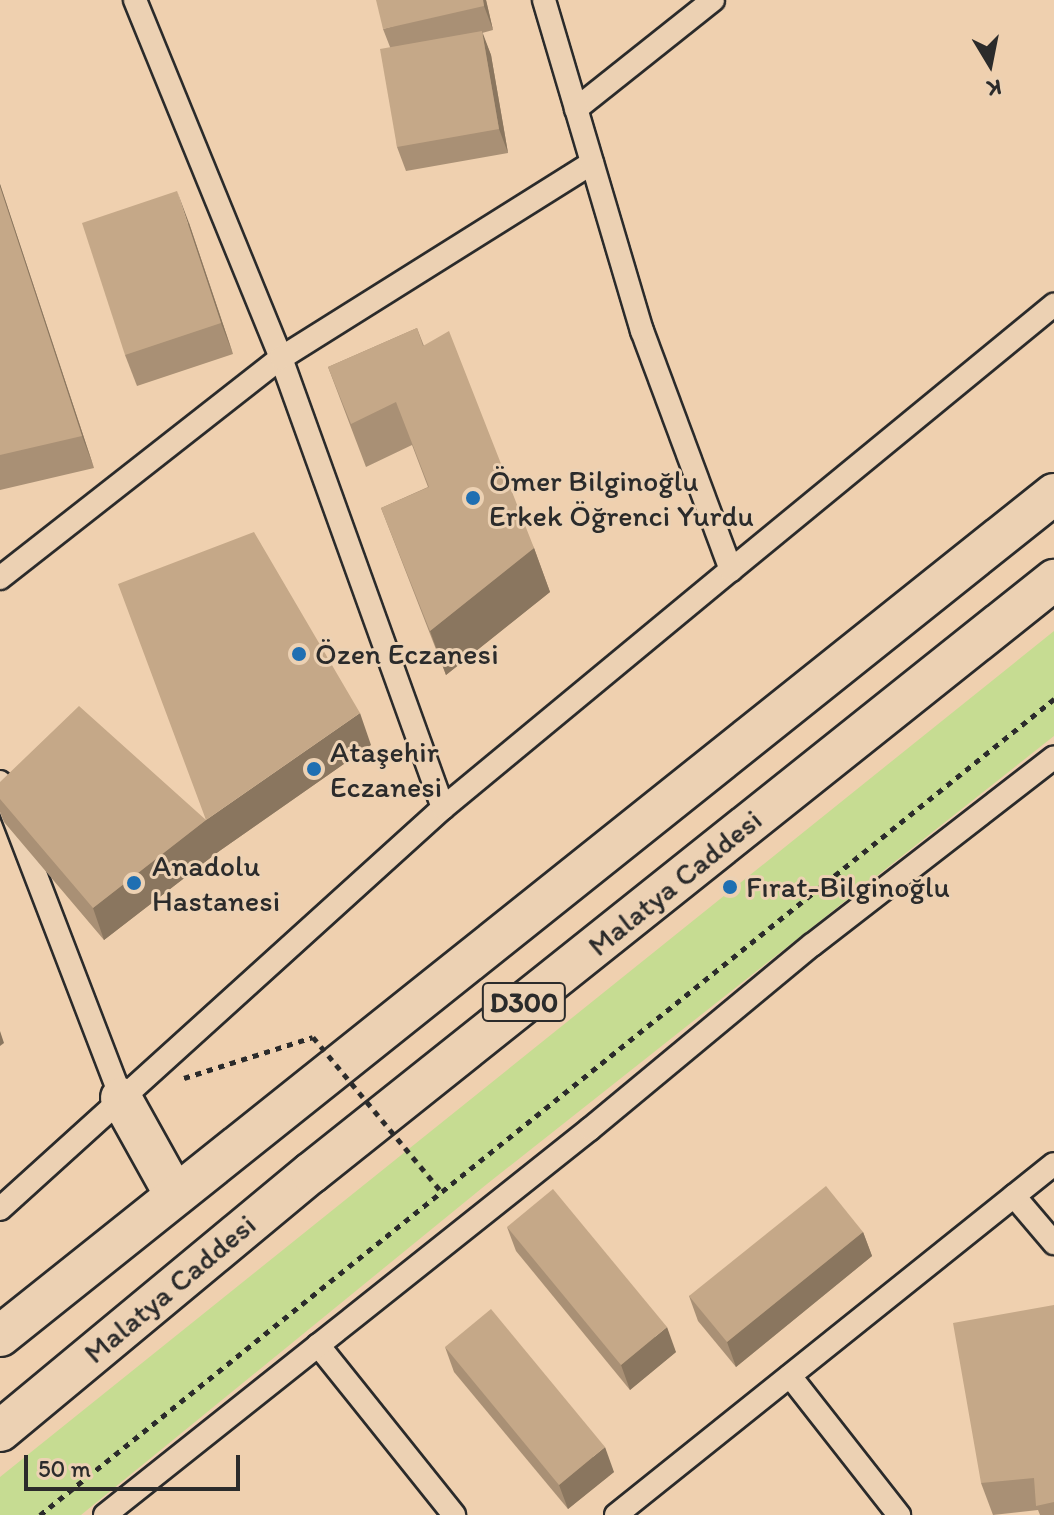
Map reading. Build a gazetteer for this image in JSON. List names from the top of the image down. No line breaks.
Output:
{"streets":{"highway":["Malatya Caddesi","D300"]},"places":["Ömer Bilginoğlu Erkek Öğrenci Yurdu","Özen Eczanesi","Ataşehir Eczanesi","Anadolu Hastanesi","Fırat-Bilginoğlu"],"scale_bar":"50 m","north":"bottom"}
